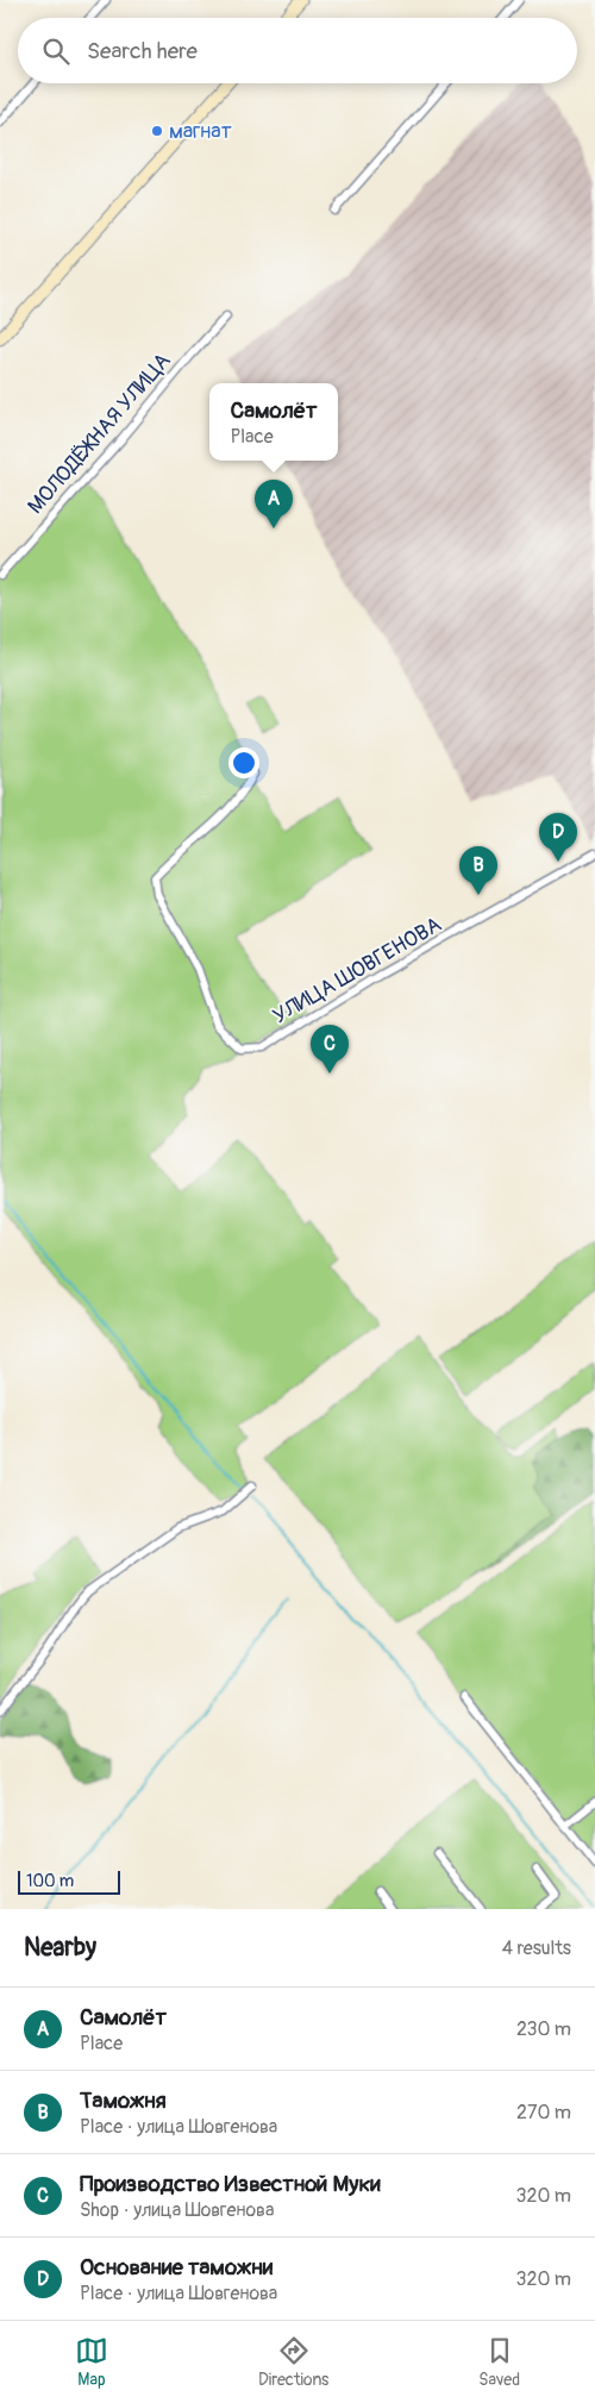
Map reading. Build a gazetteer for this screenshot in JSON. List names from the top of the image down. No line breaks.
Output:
{"streets":{"street":["МОЛОДЁЖНАЯ УЛИЦА","УЛИЦА ШОВГЕНОВА"]},"places":["магнат"],"scale_bar":"100 m","page":{"search":"Search here","popup":["Самолёт","Place"],"pins":["A","D","B","C"],"scale":"100 m","heading":["Nearby","4 results"],"list":[{"mark":"A","name":"Самолёт","note":"Place","value":"230 m"},{"mark":"B","name":"Таможня","note":"Place · улица Шовгенова","value":"270 m"},{"mark":"C","name":"Производство Известной Муки","note":"Shop · улица Шовгенова","value":"320 m"},{"mark":"D","name":"Основание таможни","note":"Place · улица Шовгенова","value":"320 m"}],"nav":["Map","Directions","Saved"]}}
